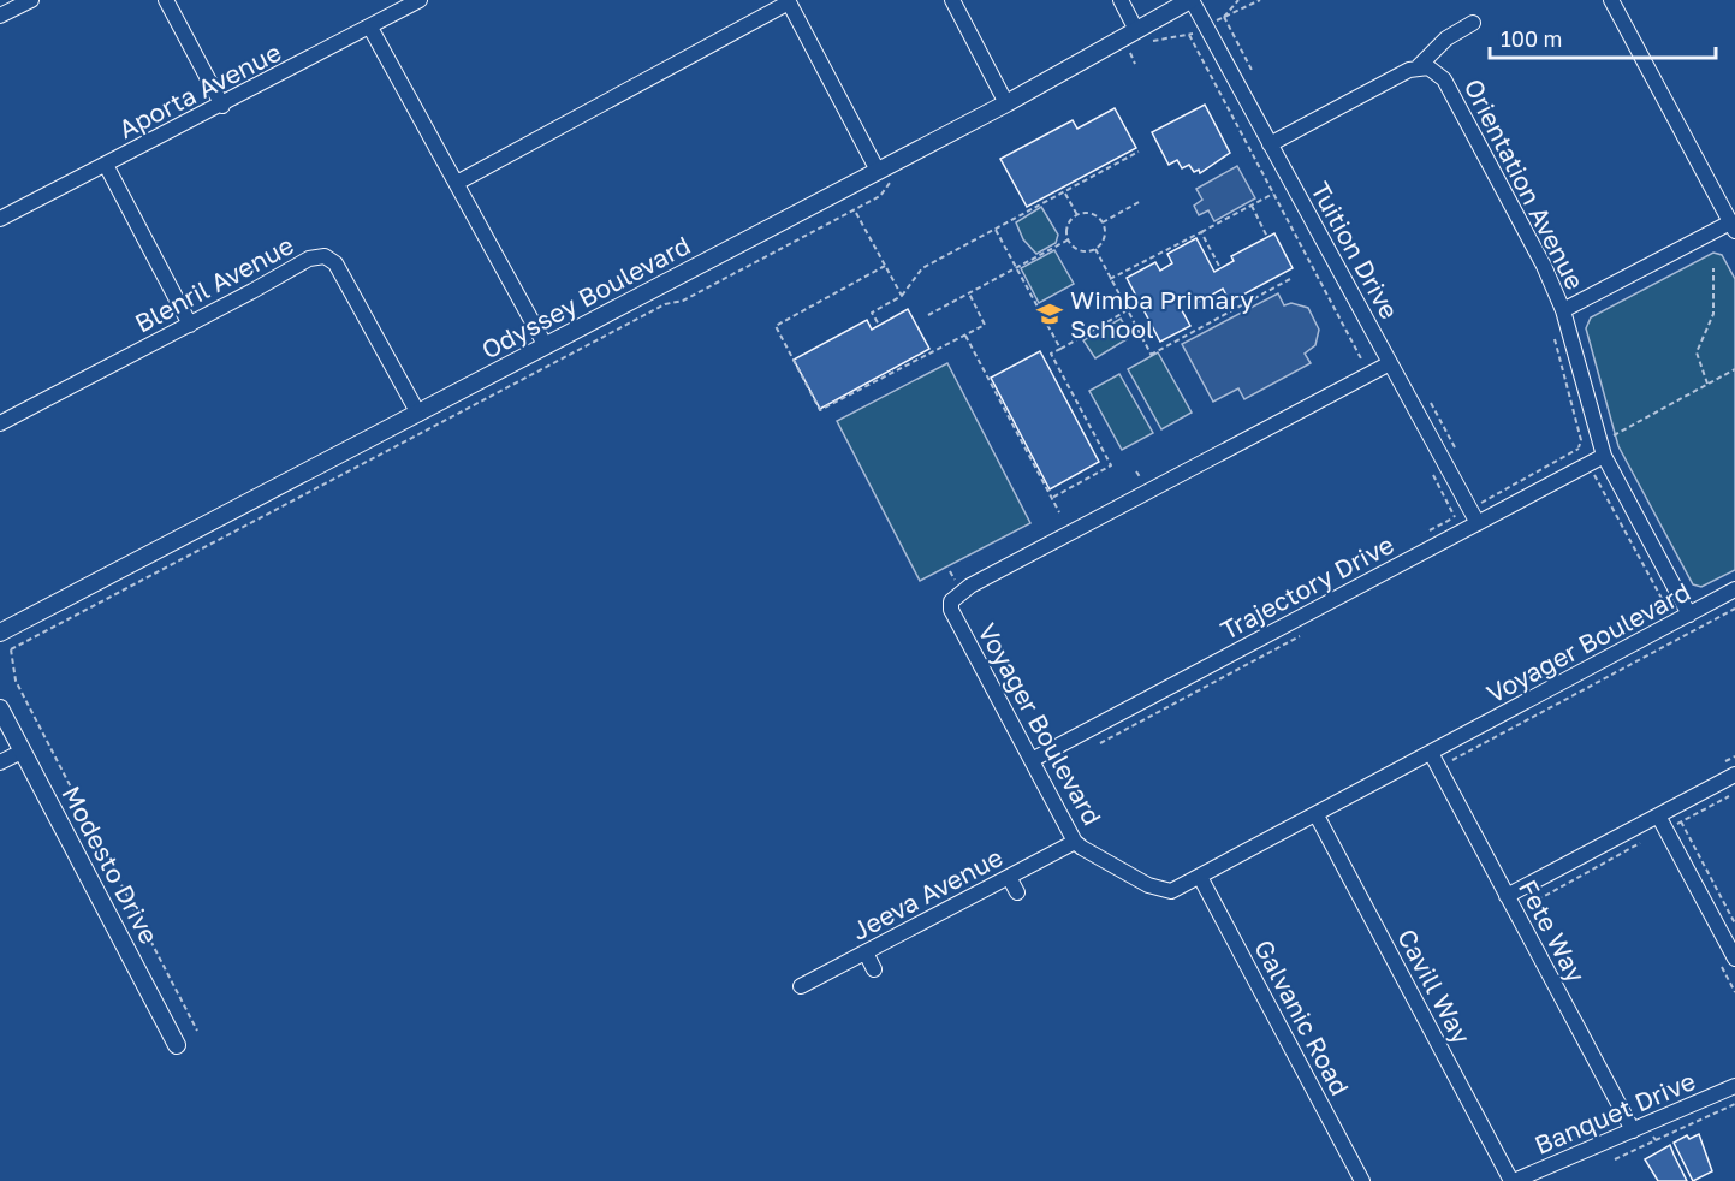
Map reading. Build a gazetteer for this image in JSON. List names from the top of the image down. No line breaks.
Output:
{"streets":{"street":["Aporta Avenue","Orientation Avenue","Tuition Drive","Blenril Avenue","Odyssey Boulevard","Trajectory Drive","Voyager Boulevard","Modesto Drive","Jeeva Avenue","Fete Way","Cavill Way","Galvanic Road","Banquet Drive"]},"crossings":[["Orientation Avenue","Trajectory Drive"],["Orientation Avenue","Voyager Boulevard"],["Tuition Drive","Odyssey Boulevard"],["Tuition Drive","Trajectory Drive"],["Tuition Drive","Voyager Boulevard"],["Blenril Avenue","Odyssey Boulevard"],["Trajectory Drive","Voyager Boulevard"],["Voyager Boulevard","Jeeva Avenue"],["Voyager Boulevard","Fete Way"],["Voyager Boulevard","Cavill Way"],["Voyager Boulevard","Galvanic Road"],["Fete Way","Banquet Drive"],["Cavill Way","Banquet Drive"]],"places":{"school or university":["Wimba Primary School"]},"scale_bar":"100 m"}
